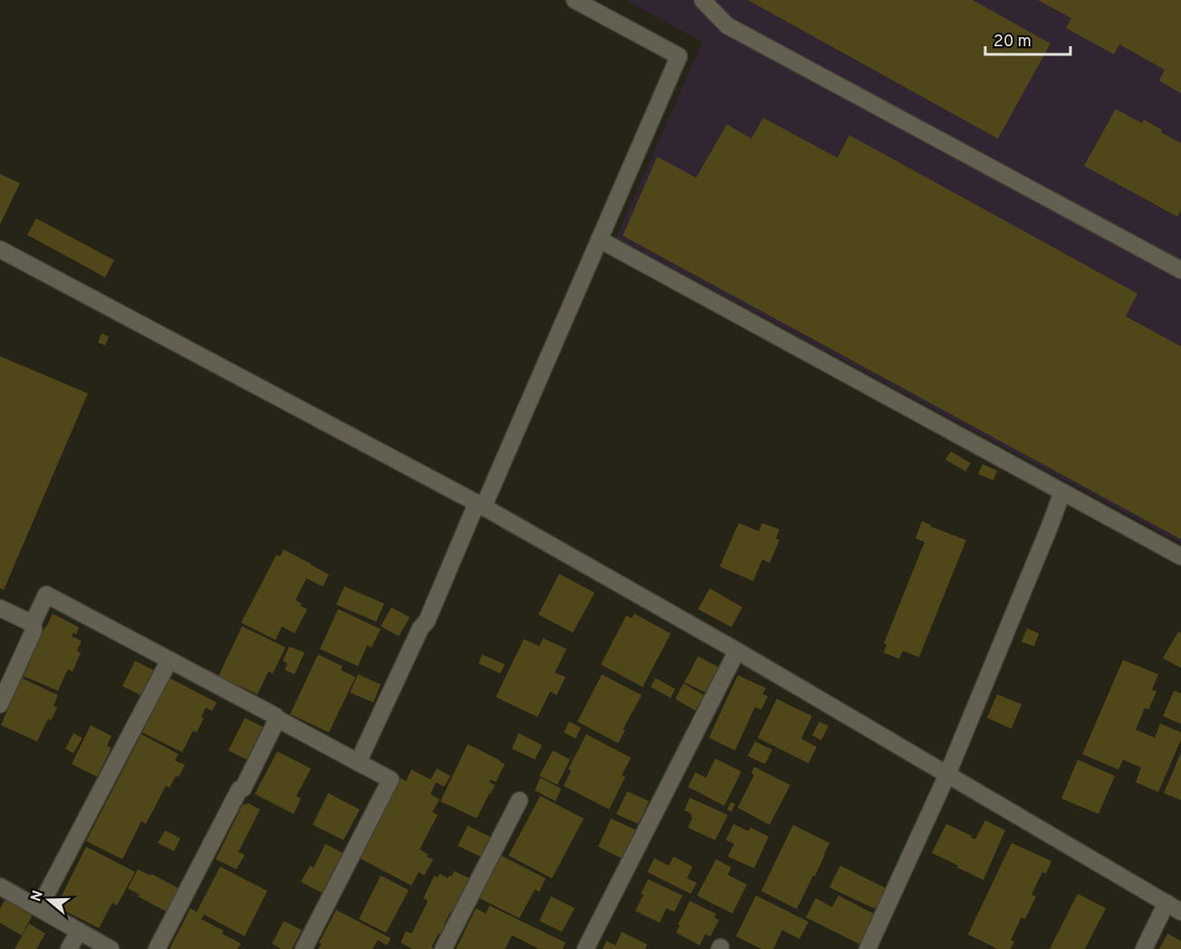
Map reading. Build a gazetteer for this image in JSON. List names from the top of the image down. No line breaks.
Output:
{"scale_bar":"20 m","north":"left"}
